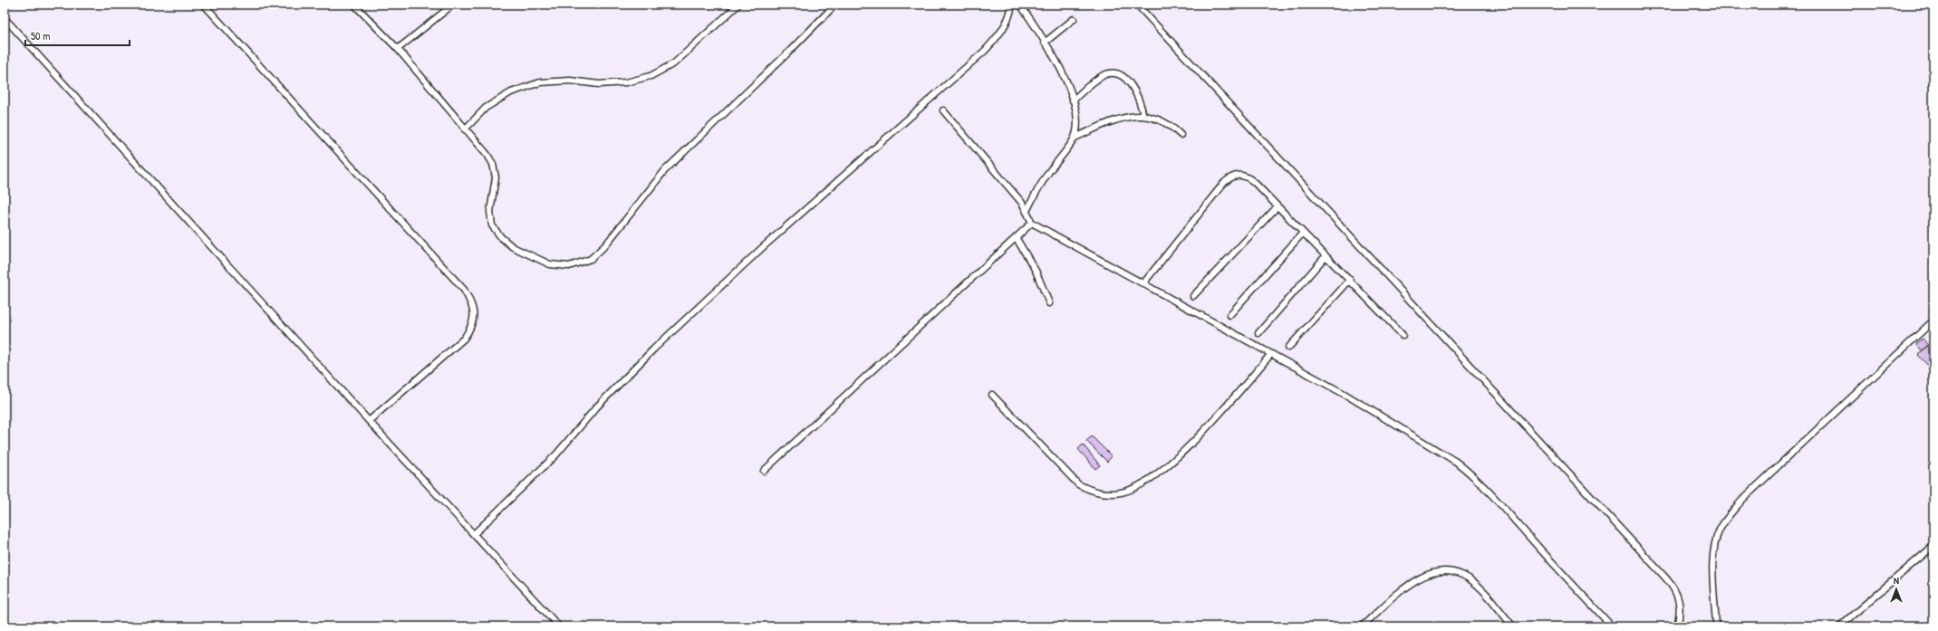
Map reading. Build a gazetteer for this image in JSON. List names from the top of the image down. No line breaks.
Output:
{"scale_bar":"50 m","north":"top"}
